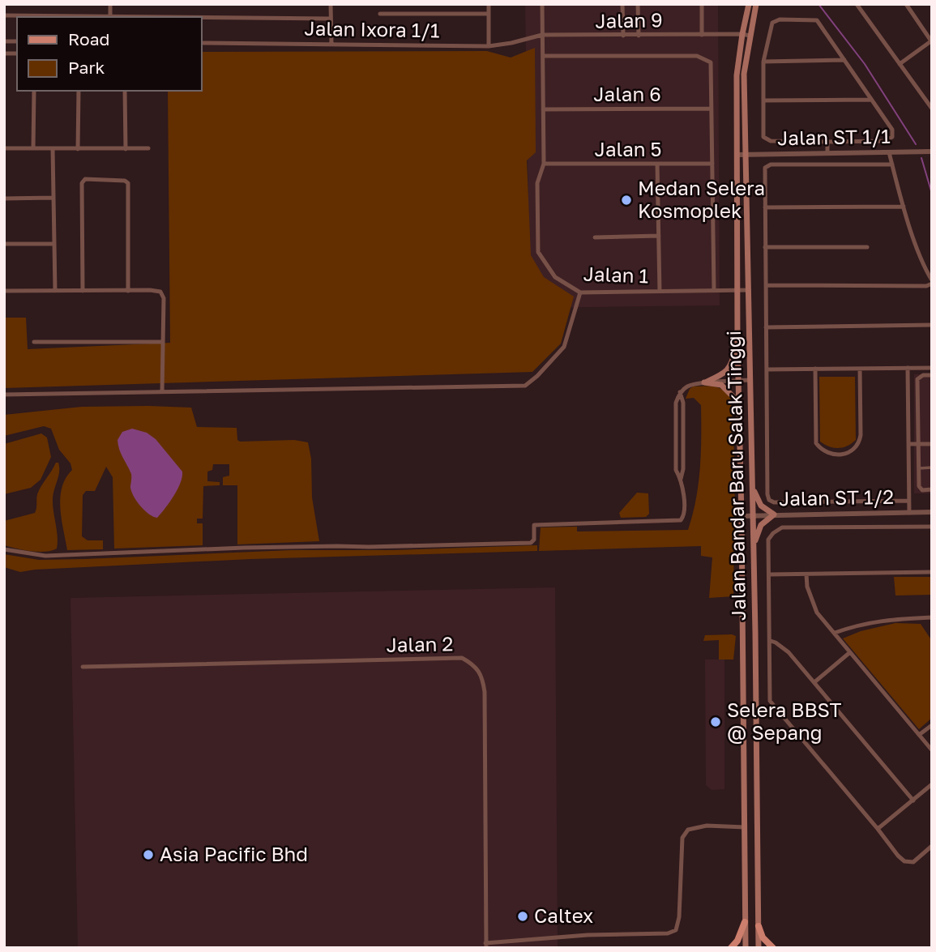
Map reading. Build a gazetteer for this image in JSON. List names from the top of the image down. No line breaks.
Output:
{"streets":{"main road":["Jalan Bandar Baru Salak Tinggi"],"street":["Jalan 9","Jalan Ixora 1/1","Jalan 6","Jalan ST 1/1","Jalan 5","Jalan 1","Jalan ST 1/2","Jalan 2"]},"crossings":[["Jalan 9","Jalan Ixora 1/1"],["Jalan 9","Jalan Bandar Baru Salak Tinggi"],["Jalan ST 1/1","Jalan Bandar Baru Salak Tinggi"],["Jalan 5","Jalan 1"],["Jalan 1","Jalan Bandar Baru Salak Tinggi"],["Jalan Bandar Baru Salak Tinggi","Jalan ST 1/2"]],"places":["Medan Selera Kosmoplek","Selera BBST @ Sepang","Asia Pacific Bhd","Caltex"],"legend":["Road","Park"]}
